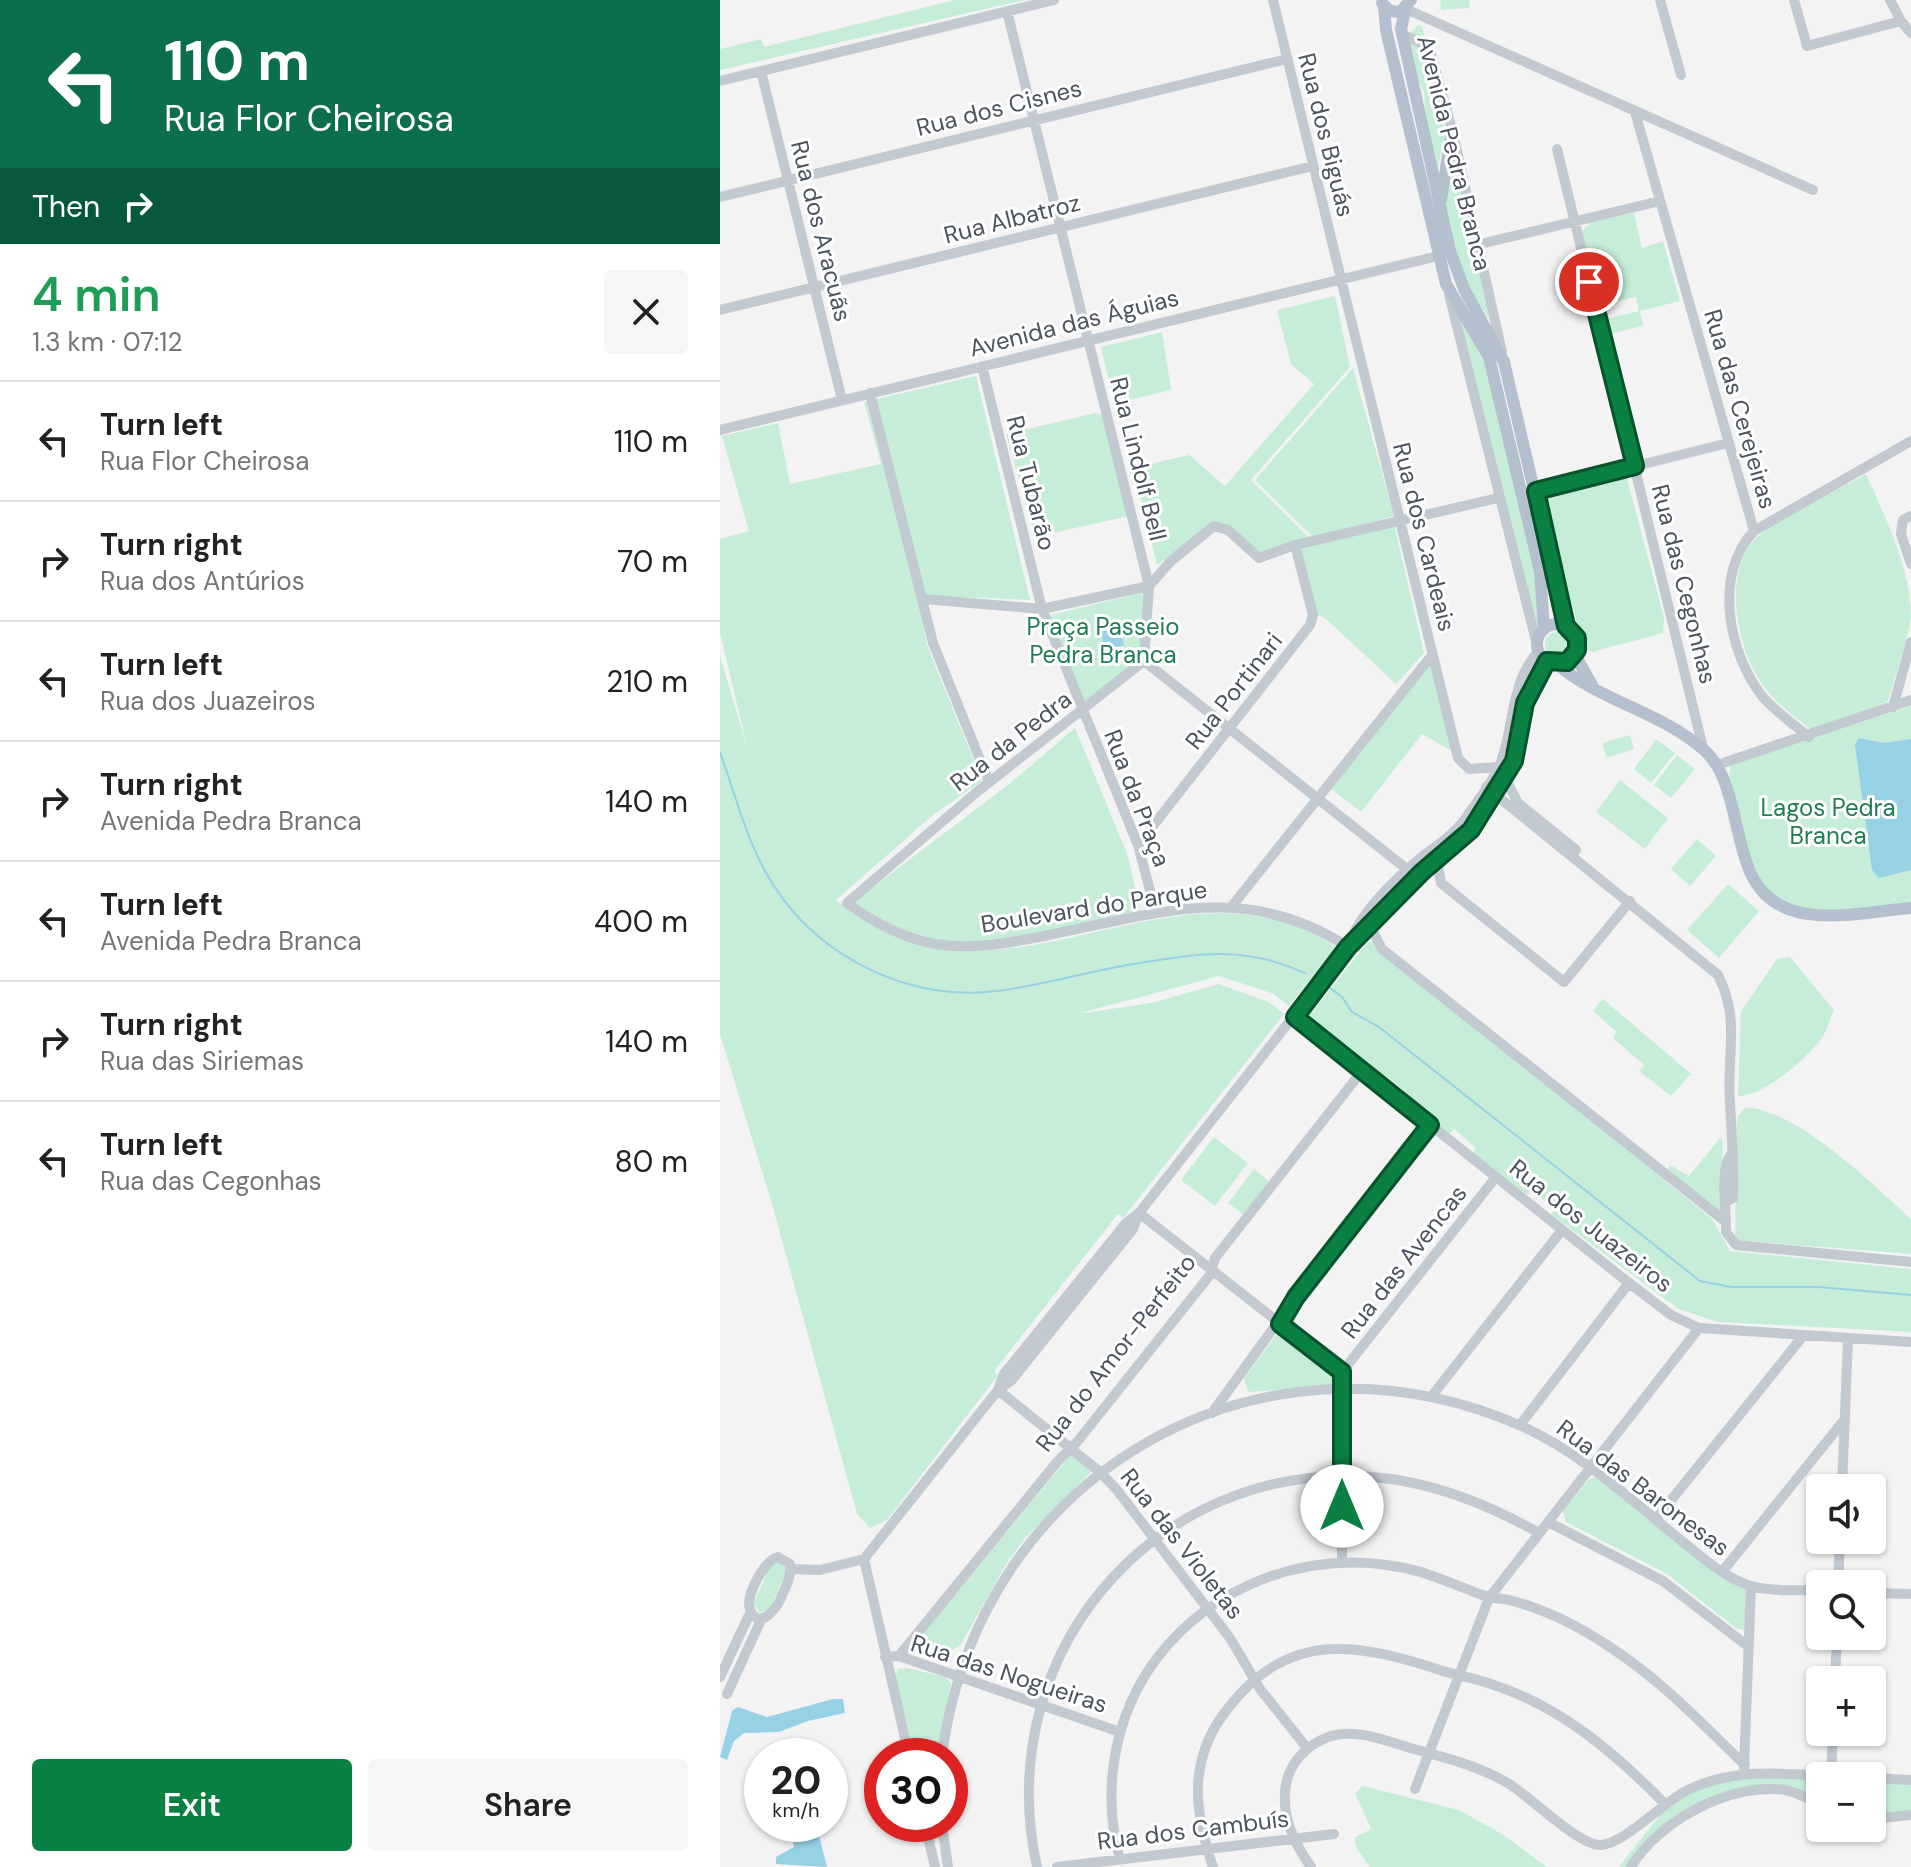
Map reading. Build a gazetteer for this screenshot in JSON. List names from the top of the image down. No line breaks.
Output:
{"streets":{"main road":["Avenida Pedra Branca"],"street":["Rua dos Cisnes","Rua dos Biguás","Rua Albatroz","Rua dos Aracuãs","Avenida das Águias","Rua das Cerejeiras","Rua Lindolf Bell","Rua Tubarão","Rua dos Cardeais","Rua das Cegonhas","Rua Portinari","Rua da Pedra","Rua da Praça","Boulevard do Parque","Rua dos Juazeiros","Rua das Avencas","Rua do Amor-Perfeito","Rua das Baronesas","Rua das Violetas","Rua das Nogueiras","Rua dos Cambuís"]},"crossings":[["Rua dos Cisnes","Rua dos Biguás"],["Rua dos Cisnes","Rua dos Aracuãs"],["Rua dos Cisnes","Rua Lindolf Bell"],["Rua dos Biguás","Rua Albatroz"],["Rua dos Biguás","Avenida das Águias"],["Rua dos Biguás","Rua dos Cardeais"],["Avenida Pedra Branca","Avenida das Águias"],["Rua Albatroz","Rua dos Aracuãs"],["Rua Albatroz","Rua Lindolf Bell"],["Rua dos Aracuãs","Avenida das Águias"],["Avenida das Águias","Rua Lindolf Bell"],["Avenida das Águias","Rua Tubarão"],["Avenida das Águias","Rua dos Cardeais"],["Rua Tubarão","Rua da Praça"],["Rua Portinari","Rua da Praça"],["Rua da Pedra","Rua da Praça"],["Rua da Pedra","Boulevard do Parque"],["Rua da Praça","Boulevard do Parque"],["Rua dos Juazeiros","Rua das Avencas"],["Rua dos Juazeiros","Rua do Amor-Perfeito"],["Rua das Avencas","Rua das Baronesas"],["Rua do Amor-Perfeito","Rua das Violetas"],["Rua do Amor-Perfeito","Rua das Nogueiras"],["Rua das Baronesas","Rua das Violetas"],["Rua das Baronesas","Rua das Nogueiras"]],"parks":["Praça Passeio Pedra Branca","Lagos Pedra Branca"],"page":{"turn":["110 m","Rua Flor Cheirosa"],"then":"Then","heading":["4 min","1.3 km · 07:12"],"list":[{"name":"Turn left","note":"Rua Flor Cheirosa","value":"110 m"},{"name":"Turn right","note":"Rua dos Antúrios","value":"70 m"},{"name":"Turn left","note":"Rua dos Juazeiros","value":"210 m"},{"name":"Turn right","note":"Avenida Pedra Branca","value":"140 m"},{"name":"Turn left","note":"Avenida Pedra Branca","value":"400 m"},{"name":"Turn right","note":"Rua das Siriemas","value":"140 m"},{"name":"Turn left","note":"Rua das Cegonhas","value":"80 m"}],"map_buttons":["+","−"],"speed":"20 km/h","limit":"30","buttons":["Exit","Share"]}}
